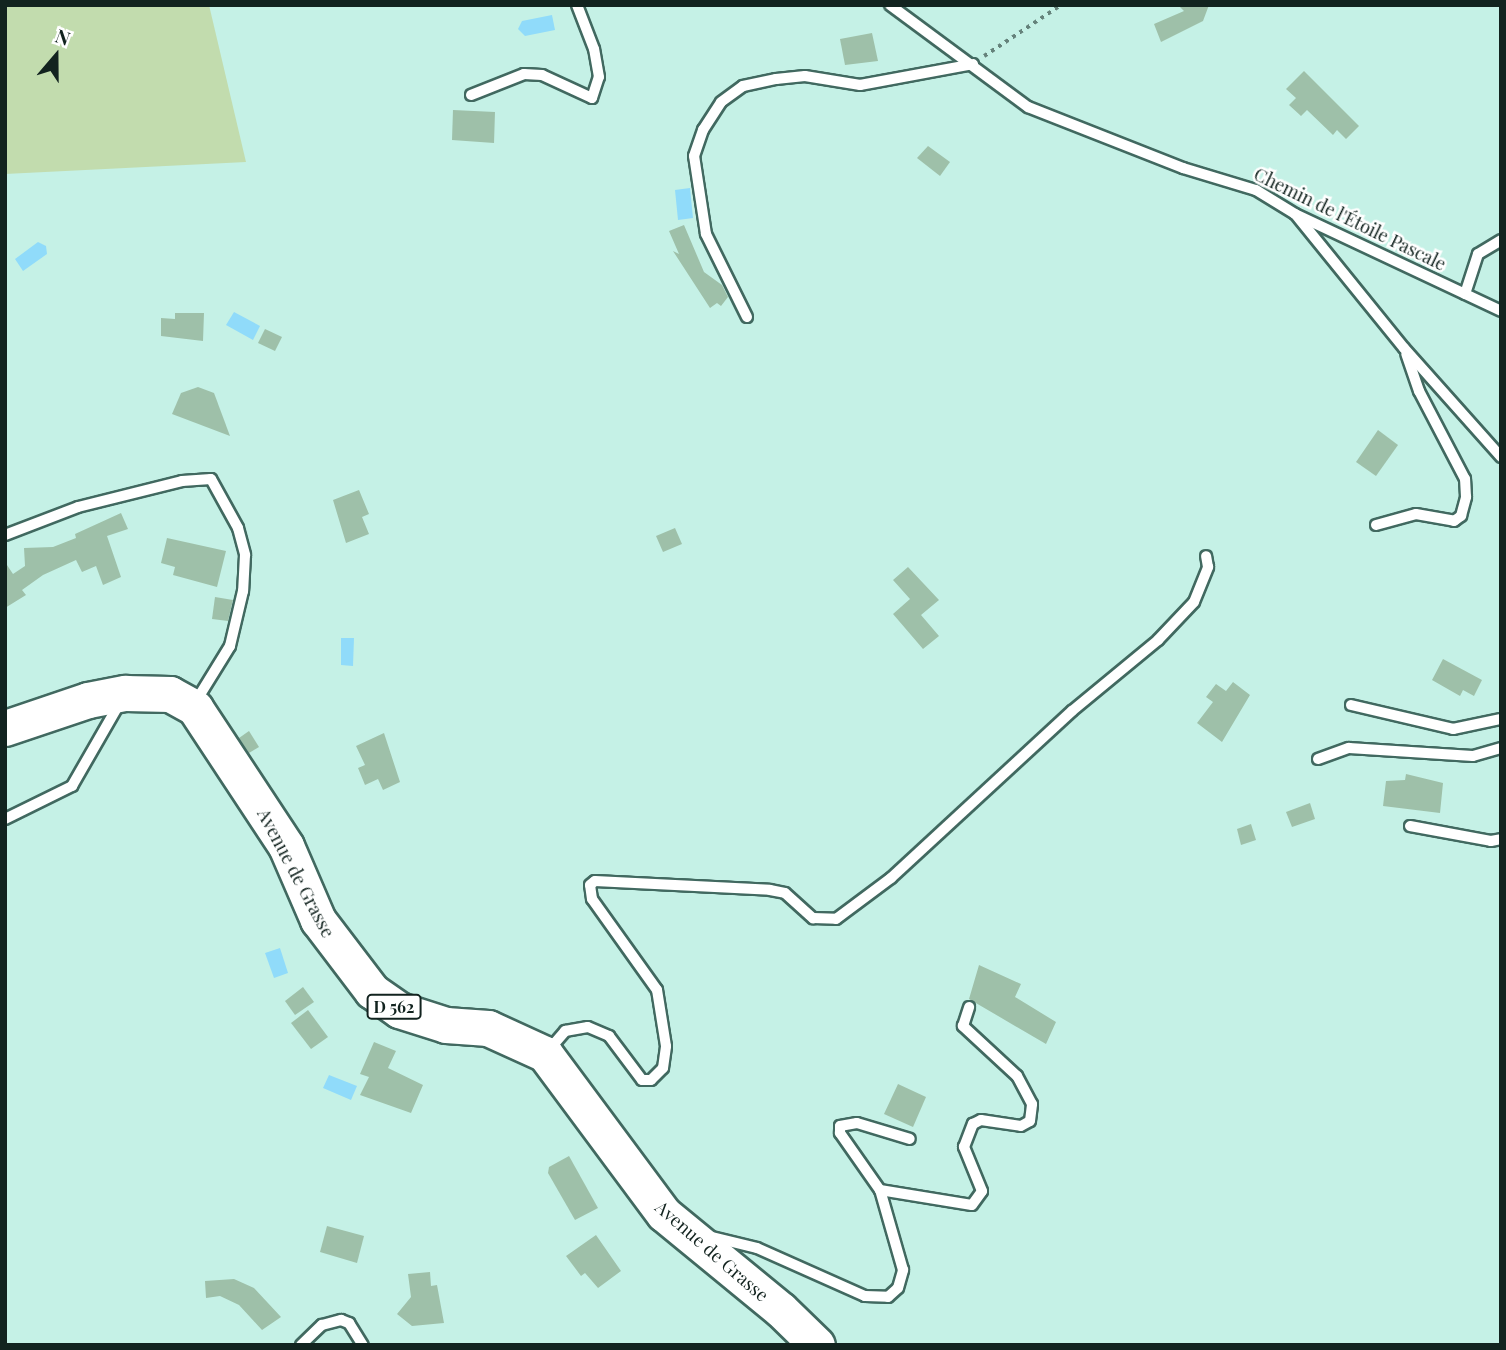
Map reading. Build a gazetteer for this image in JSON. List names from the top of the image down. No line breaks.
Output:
{"streets":{"main road":["Avenue de Grasse","D 562"],"lane":["Chemin de l'Étoile Pascale"]},"north":"top"}
